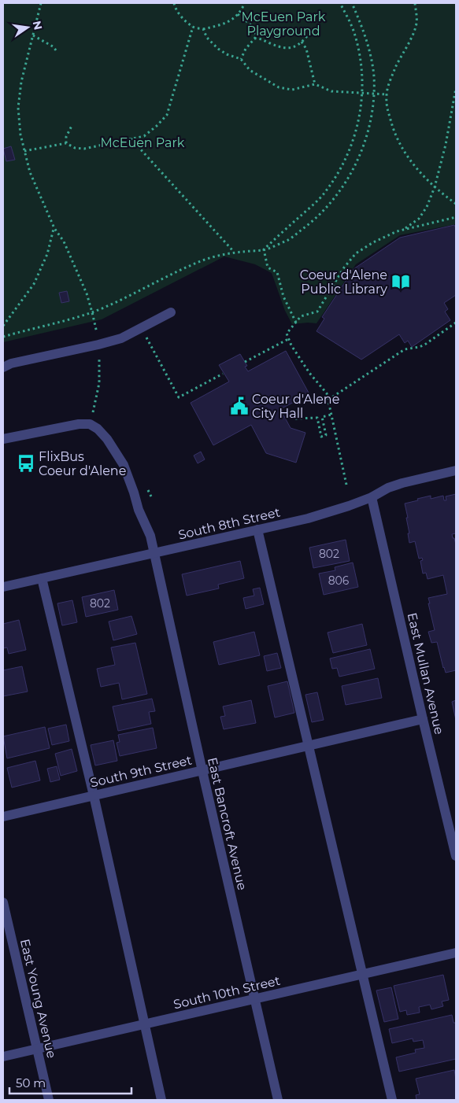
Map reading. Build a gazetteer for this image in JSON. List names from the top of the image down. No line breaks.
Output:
{"streets":{"street":["South 8th Street","East Mullan Avenue","South 9th Street","East Bancroft Avenue","South 10th Street","East Young Avenue"]},"crossings":[["South 8th Street","East Mullan Avenue"],["South 8th Street","East Bancroft Avenue"],["East Mullan Avenue","South 9th Street"],["South 9th Street","East Bancroft Avenue"],["East Bancroft Avenue","South 10th Street"],["South 10th Street","East Young Avenue"]],"parks":["McEuen Park Playground","McEuen Park"],"places":{"library":["Coeur d'Alene Public Library"],"public building":["Coeur d'Alene City Hall"],"bus stop":["FlixBus Coeur d'Alene"]},"house_numbers":["802","806","802"],"scale_bar":"50 m","north":"right"}
